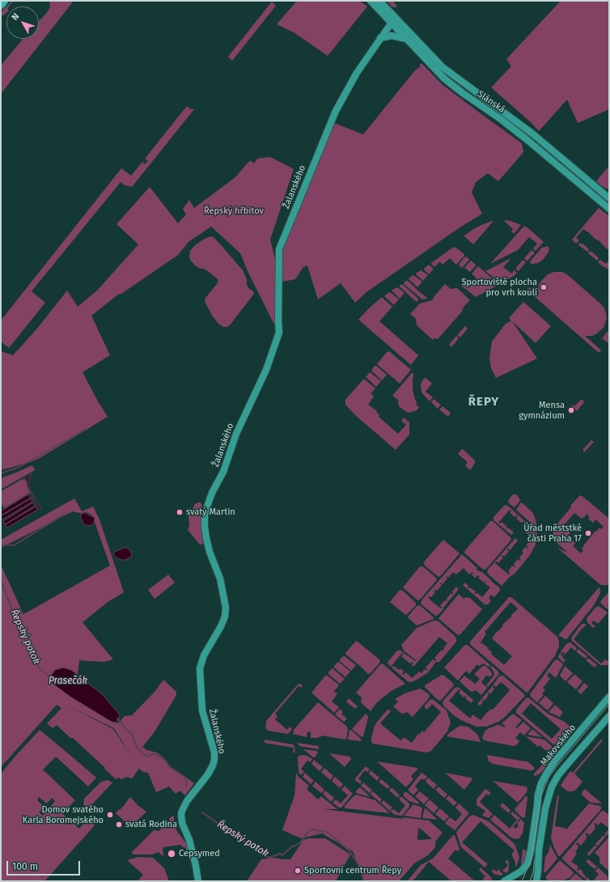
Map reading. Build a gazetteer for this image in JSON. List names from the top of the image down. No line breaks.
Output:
{"streets":{"street":["Slánská","Žalanského","Makovského"]},"crossings":[["Slánská","Žalanského"]],"districts":["ŘEPY"],"water":["Řepský potok","Prasečák"],"parks":["Řepský hřbitov"],"places":["Sportoviště plocha pro vrh koulí","Mensa gymnázium","svatý Martin","Úřad měststké části Praha 17","Domov svatého Karla Boromejského","svatá Rodina","Cepsymed","Sportovní centrum Řepy"],"scale_bar":"100 m","north":"top left"}
